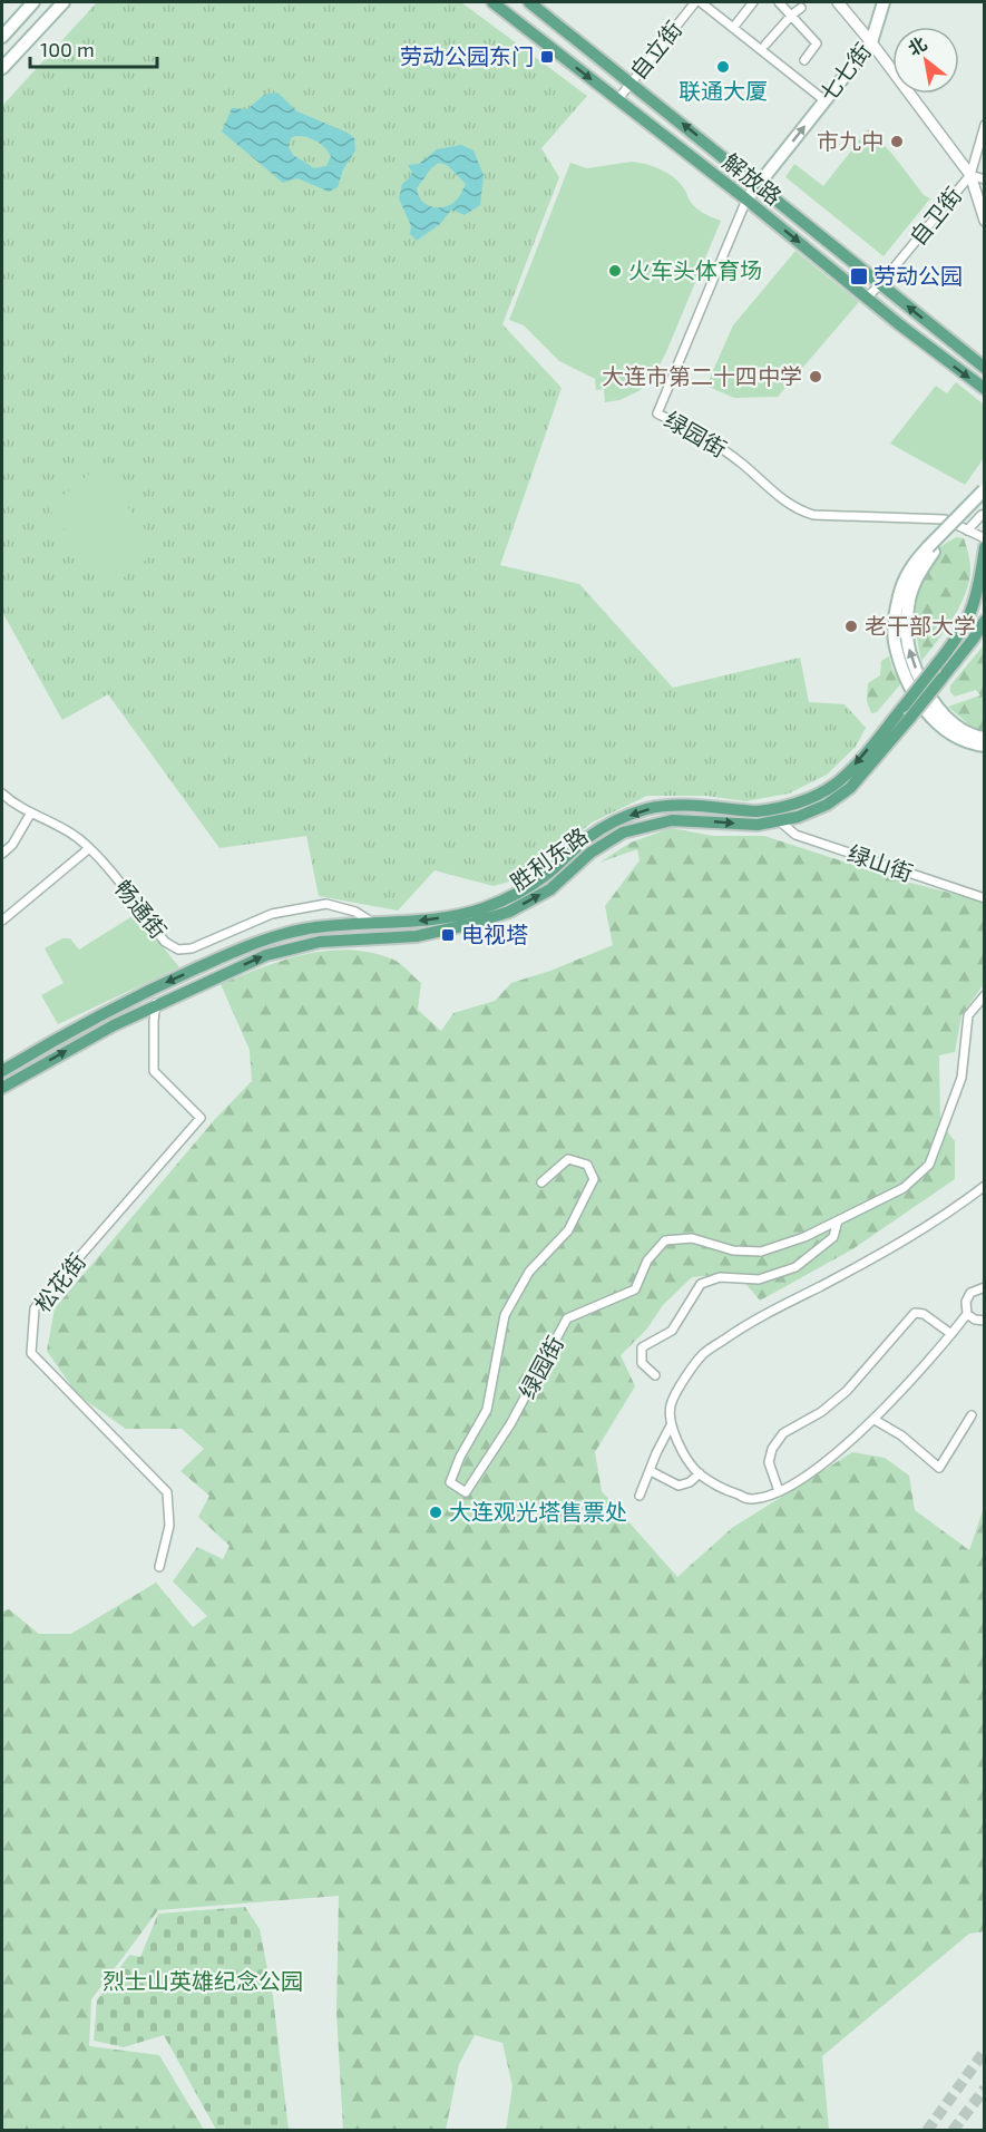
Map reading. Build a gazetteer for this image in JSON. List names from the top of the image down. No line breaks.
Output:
{"streets":{"main road":["七七街","解放路","胜利东路"],"street":["自立街","自卫街","绿园街","绿山街","畅通街","松花街"]},"crossings":[["自立街","解放路"],["七七街","解放路"],["七七街","绿园街"],["解放路","自卫街"],["解放路","绿园街"],["胜利东路","绿山街"],["胜利东路","松花街"]],"one_way":["七七街"],"parks":["烈士山英雄纪念公园"],"places":{"transit":["劳动公园东门","劳动公园","电视塔"],"other":["联通大厦","市九中","火车头体育场","大连市第二十四中学","老干部大学","大连观光塔售票处"]},"scale_bar":"100 m","north":"top left"}
